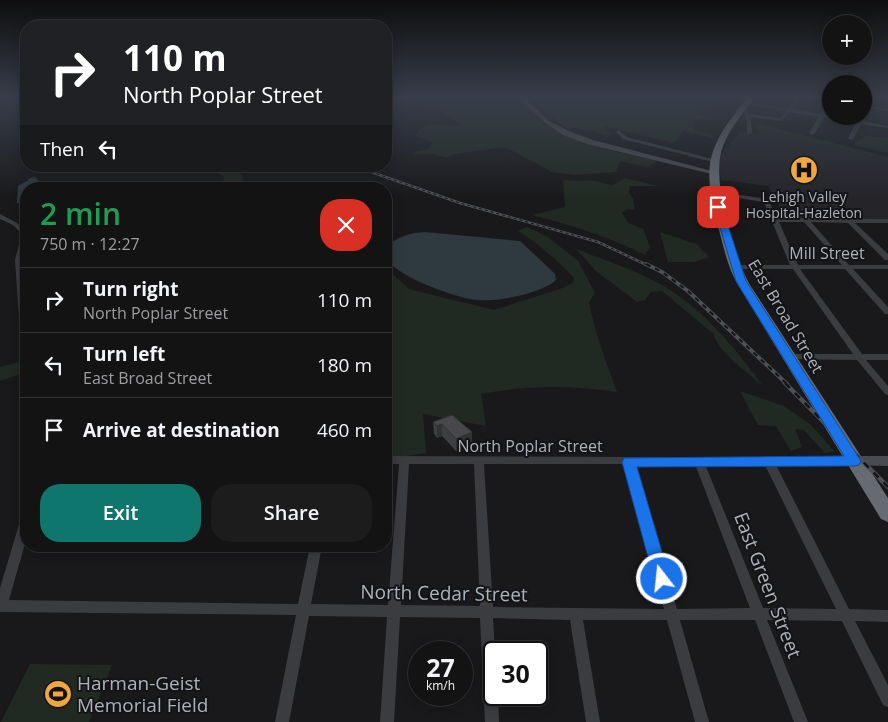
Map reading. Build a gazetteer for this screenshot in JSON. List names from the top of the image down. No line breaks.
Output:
{"streets":{"highway":["East Broad Street"],"street":["Mill Street","North Poplar Street","East Green Street","North Cedar Street"]},"crossings":[["Mill Street","East Broad Street"],["East Broad Street","North Poplar Street"],["North Poplar Street","East Green Street"],["East Green Street","North Cedar Street"]],"places":{"hospital":["Lehigh Valley Hospital-Hazleton"],"sports":["Harman-Geist Memorial Field"]},"page":{"map_buttons":["+","−"],"turn":["110 m","North Poplar Street"],"then":"Then","heading":["2 min","750 m · 12:27"],"list":[{"name":"Turn right","note":"North Poplar Street","value":"110 m"},{"name":"Turn left","note":"East Broad Street","value":"180 m"},{"name":"Arrive at destination","value":"460 m"}],"buttons":["Exit","Share"],"speed":"27 km/h","limit":"30"}}
